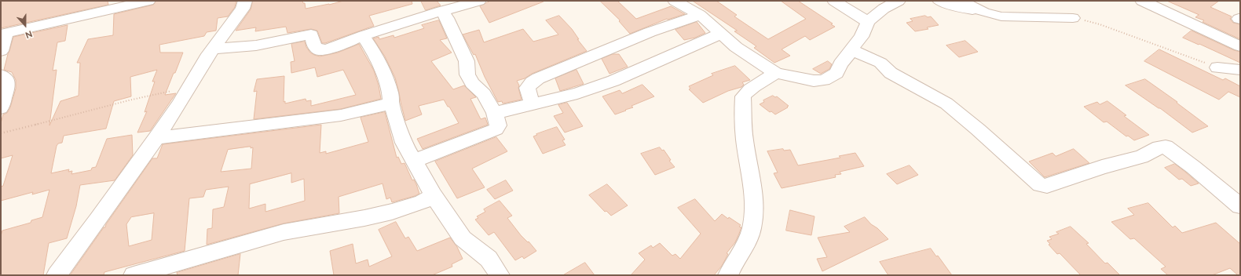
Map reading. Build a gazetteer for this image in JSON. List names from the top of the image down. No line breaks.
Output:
{"north":"bottom"}
